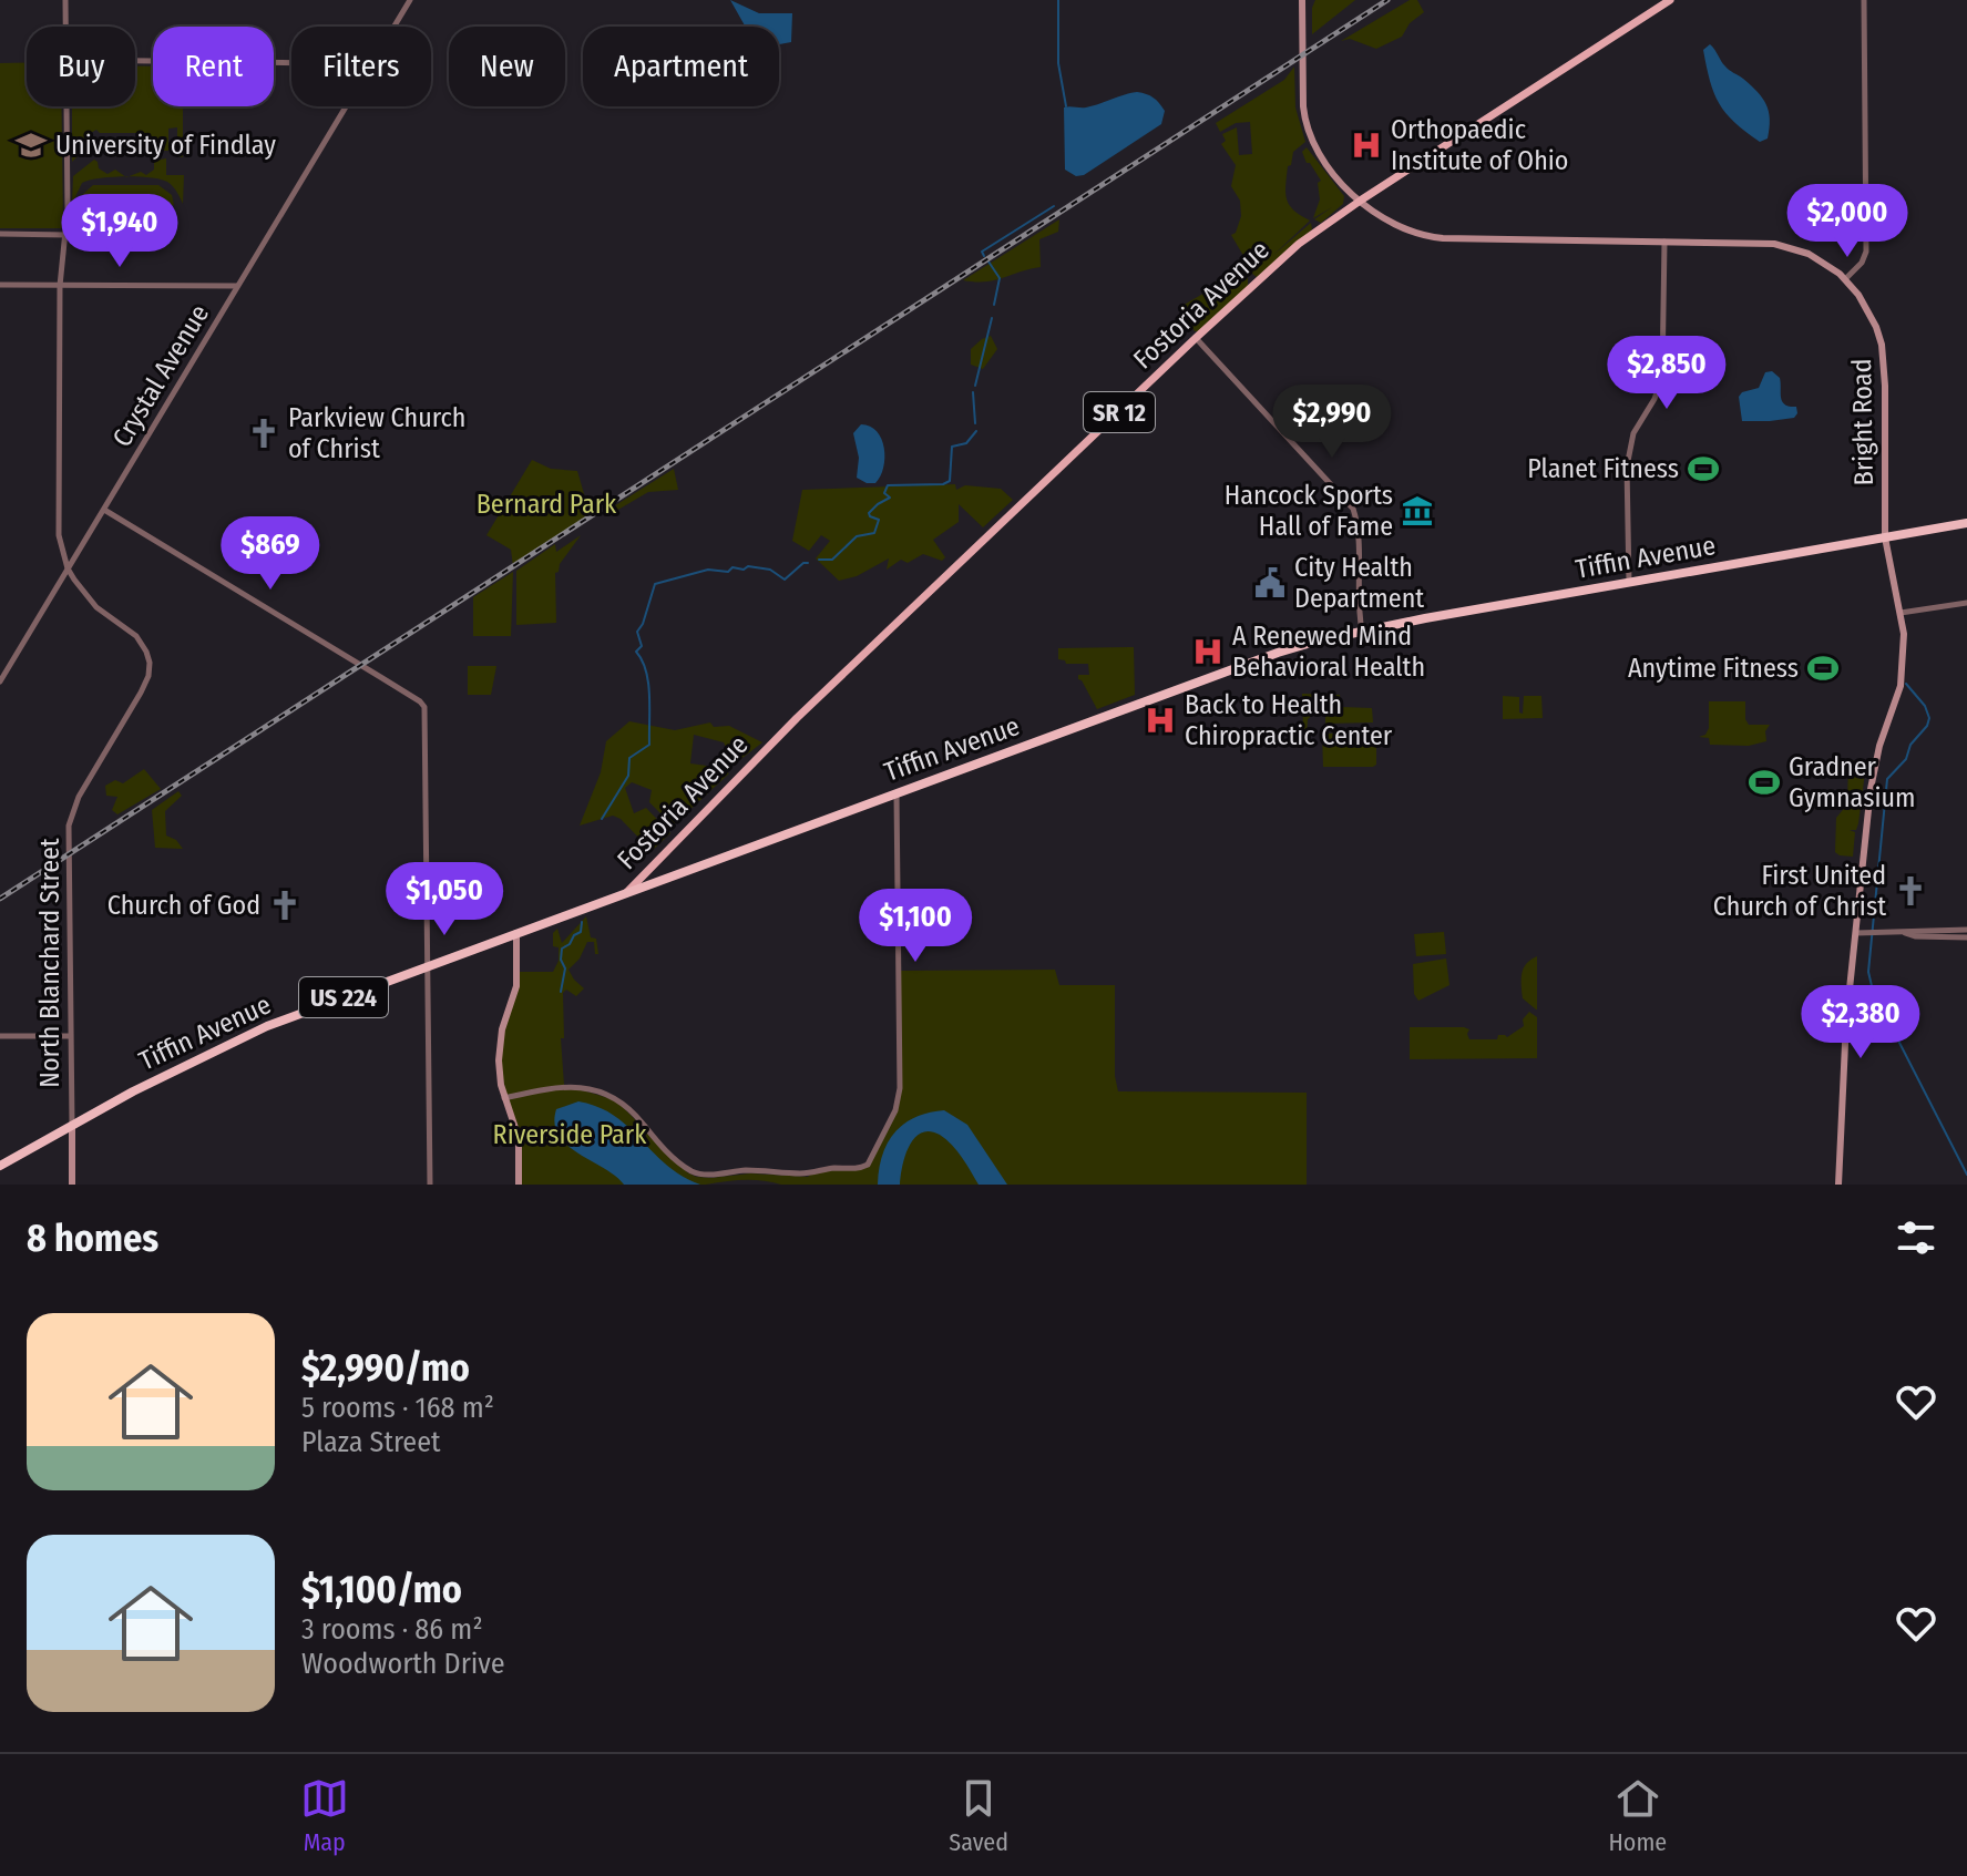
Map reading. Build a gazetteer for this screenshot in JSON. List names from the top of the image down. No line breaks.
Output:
{"streets":{"highway":["Tiffin Avenue","US 224"],"main road":["Fostoria Avenue","SR 12","Bright Road","North Blanchard Street"],"street":["Crystal Avenue"]},"crossings":[["Fostoria Avenue","Bright Road"],["Fostoria Avenue","Tiffin Avenue"],["Crystal Avenue","North Blanchard Street"],["Bright Road","Tiffin Avenue"],["Tiffin Avenue","North Blanchard Street"]],"parks":["Bernard Park","Riverside Park"],"places":{"school or university":["University of Findlay"],"hospital":["Orthopaedic Institute of Ohio","A Renewed Mind Behavioral Health","Back to Health Chiropractic Center"],"church":["Parkview Church of Christ","First United Church of Christ","Church of God"],"sports":["Planet Fitness","Anytime Fitness","Gradner Gymnasium"],"museum":["Hancock Sports Hall of Fame"],"public building":["City Health Department"]},"page":{"chip":["Buy","Rent","Filters","New","Apartment"],"price":["$2,000","$1,940","$2,850","$2,990","$869","$1,050","$1,100","$2,380"],"heading":"8 homes","list":[{"name":"$2,990/mo","note":"5 rooms · 168 m² · Plaza Street"},{"name":"$1,100/mo","note":"3 rooms · 86 m² · Woodworth Drive"}],"tabs":["Map","Saved","Home"]}}
